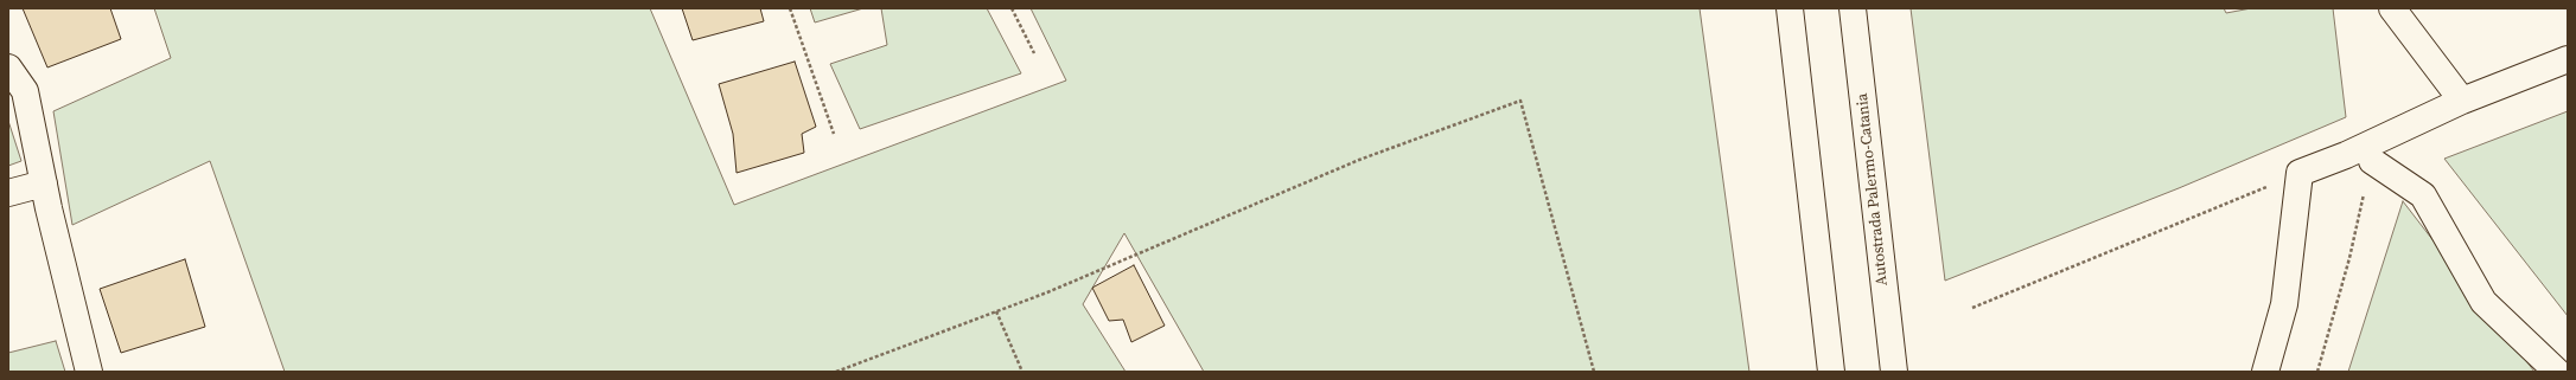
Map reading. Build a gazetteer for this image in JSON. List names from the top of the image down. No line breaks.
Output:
{"streets":{"main road":["Autostrada Palermo-Catania"]}}
